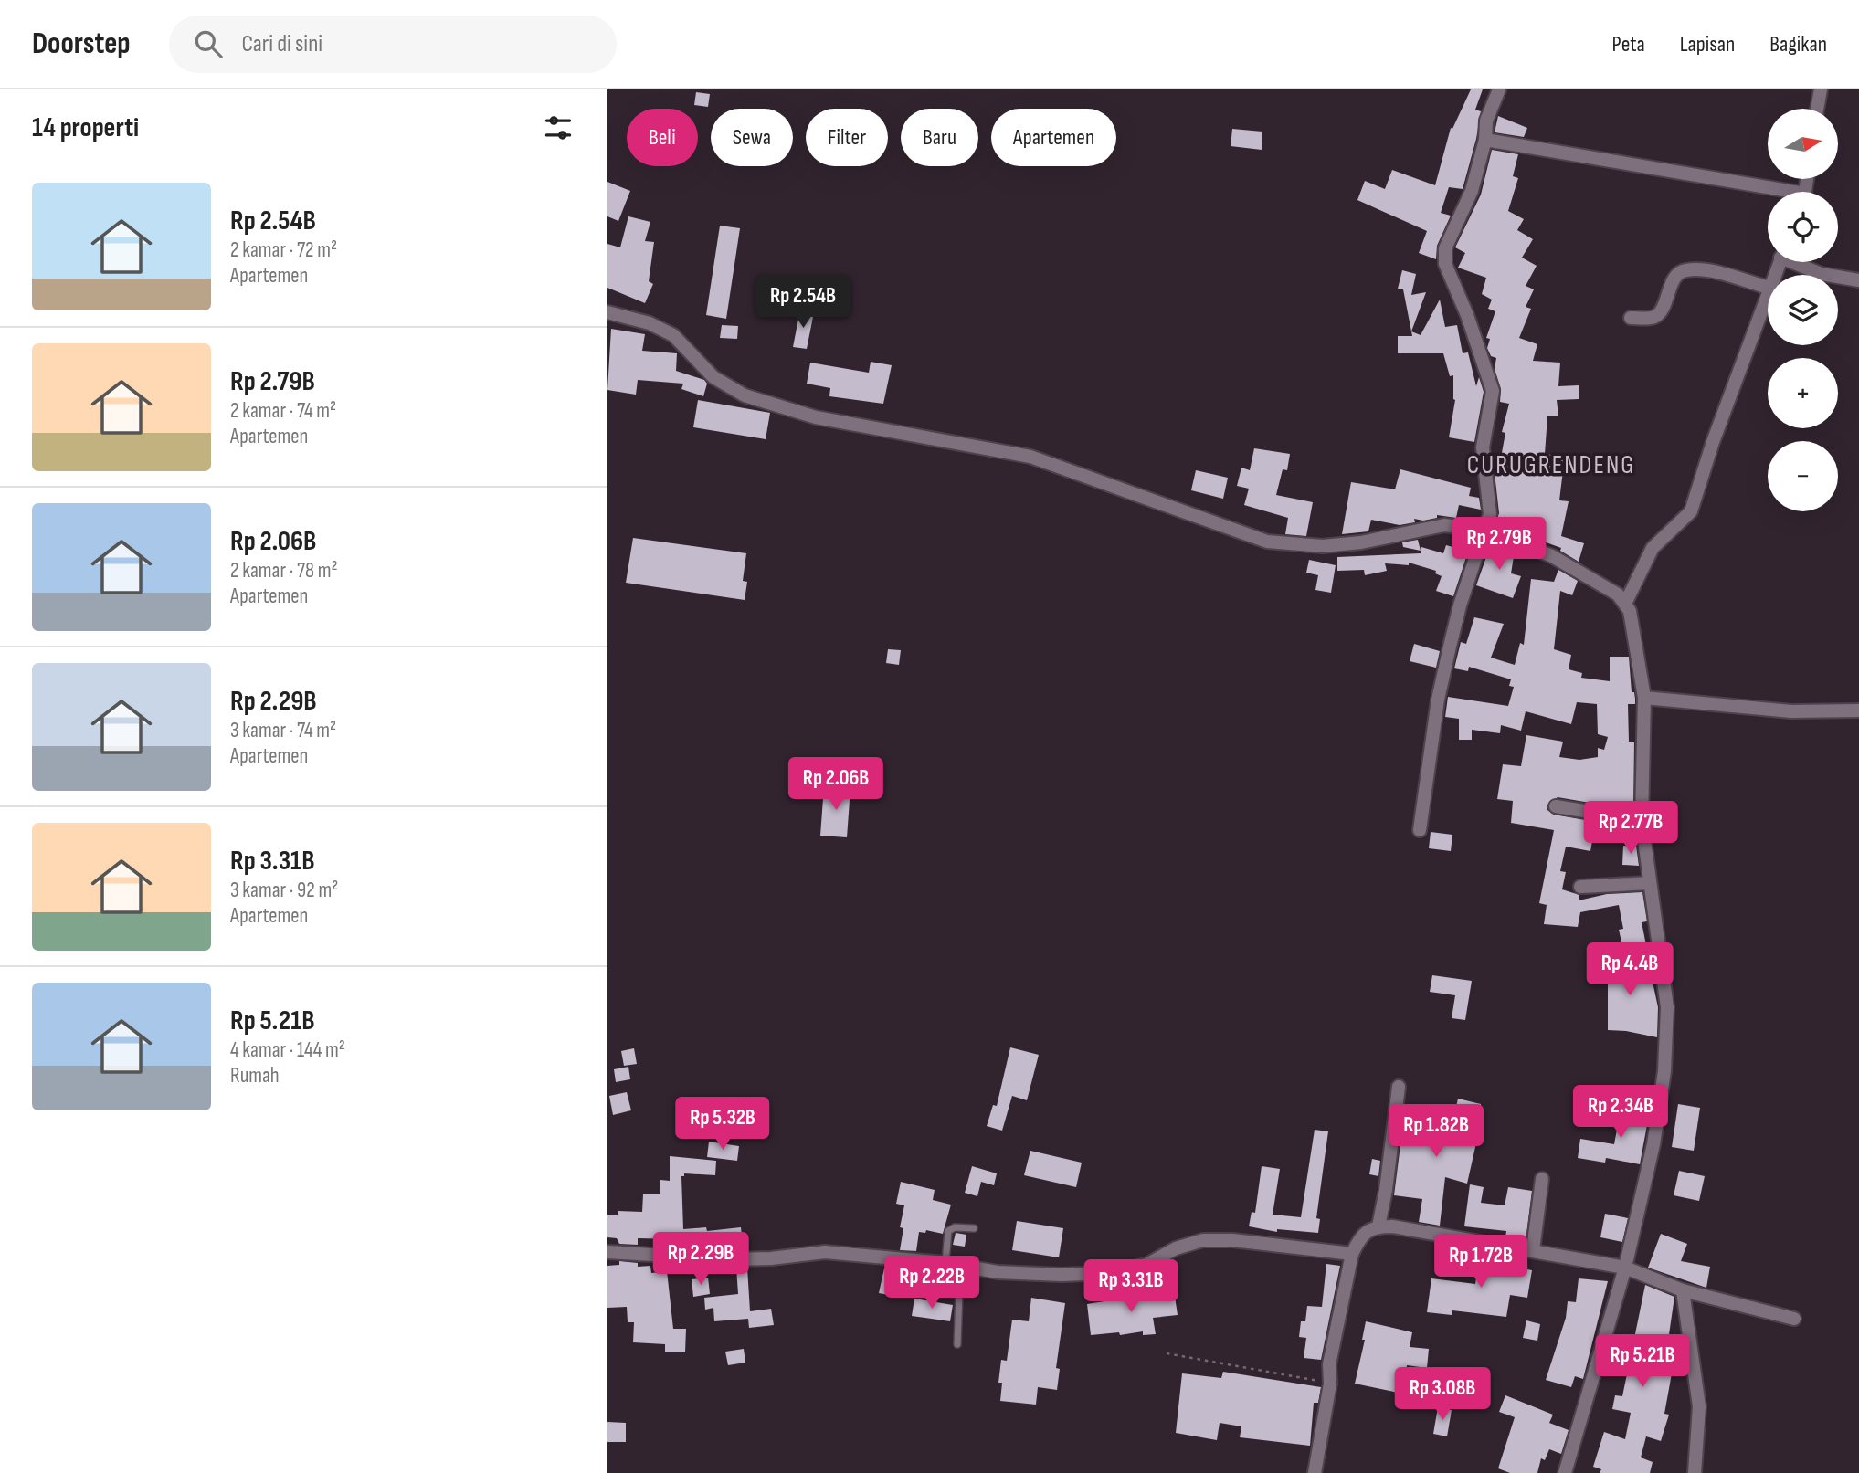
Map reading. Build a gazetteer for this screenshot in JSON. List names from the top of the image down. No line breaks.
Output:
{"districts":["CURUGRENDENG"],"north":"right","page":{"header":"Doorstep","search":"Cari di sini","nav":["Peta","Lapisan","Bagikan"],"heading":"14 properti","map_buttons":["+","−"],"chip":["Beli","Sewa","Filter","Baru","Apartemen"],"list":[{"name":"Rp 2.54B","note":"2 kamar · 72 m² · Apartemen"},{"name":"Rp 2.79B","note":"2 kamar · 74 m² · Apartemen"},{"name":"Rp 2.06B","note":"2 kamar · 78 m² · Apartemen"},{"name":"Rp 2.29B","note":"3 kamar · 74 m² · Apartemen"},{"name":"Rp 3.31B","note":"3 kamar · 92 m² · Apartemen"},{"name":"Rp 5.21B","note":"4 kamar · 144 m² · Rumah"}],"price":["Rp 2.54B","Rp 2.79B","Rp 2.06B","Rp 2.77B","Rp 4.4B","Rp 2.34B","Rp 5.32B","Rp 1.82B","Rp 2.29B","Rp 1.72B","Rp 2.22B","Rp 3.31B","Rp 5.21B","Rp 3.08B"]}}
